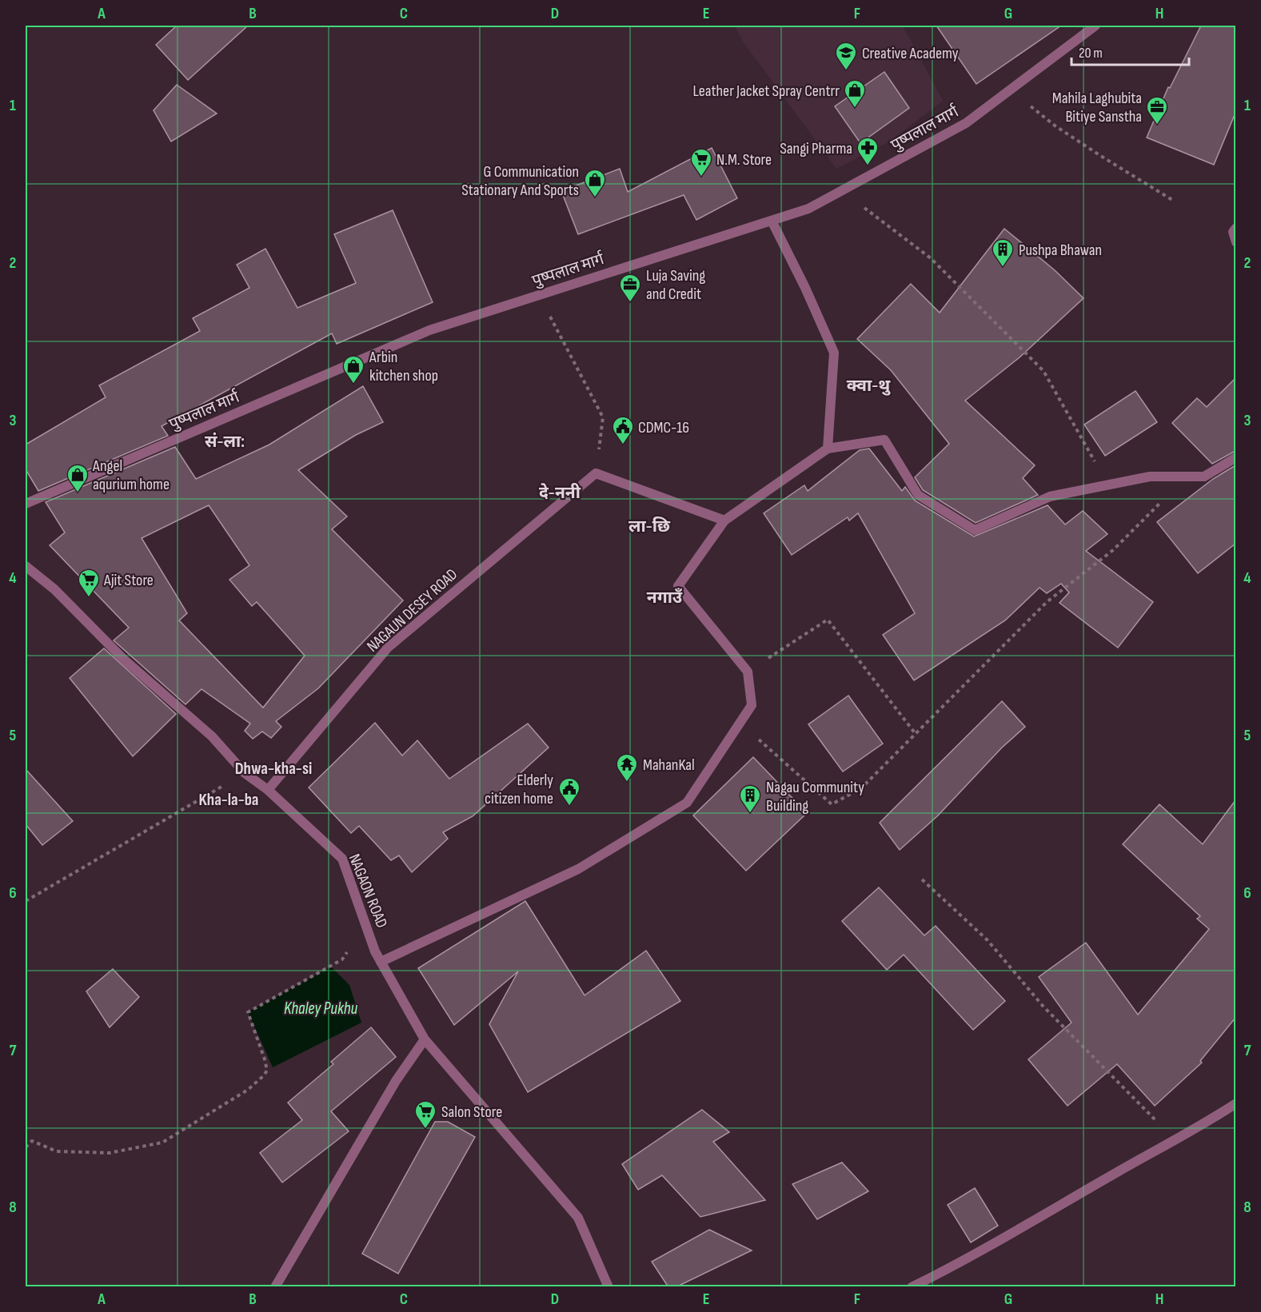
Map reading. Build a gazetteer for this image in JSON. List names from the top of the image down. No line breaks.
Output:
{"streets":{"street":["पुष्पलाल मार्ग","NAGAUN DESEY ROAD","NAGAON ROAD"]},"crossings":[["NAGAUN DESEY ROAD","NAGAON ROAD"]],"districts":["क्वा-थु","सं-ला:","दे-ननी","ला-छि","नगाउँ","Dhwa-kha-si","Kha-la-ba"],"water":["Khaley Pukhu"],"places":{"school or university":["Creative Academy"],"shop":["Leather Jacket Spray Centrr","G Communication Stationary And Sports","Arbin kitchen shop","Angel aqurium home"],"office":["Mahila Laghubita Bitiye Sanstha","Luja Saving and Credit"],"pharmacy":["Sangi Pharma"],"supermarket":["N.M. Store","Ajit Store","Salon Store"],"building":["Pushpa Bhawan","Nagau Community Building"],"public building":["CDMC-16","Elderly citizen home"],"temple":["MahanKal"]},"scale_bar":"20 m","grid":{"columns":["A","B","C","D","E","F","G","H"],"rows":["1","2","3","4","5","6","7","8"]}}
